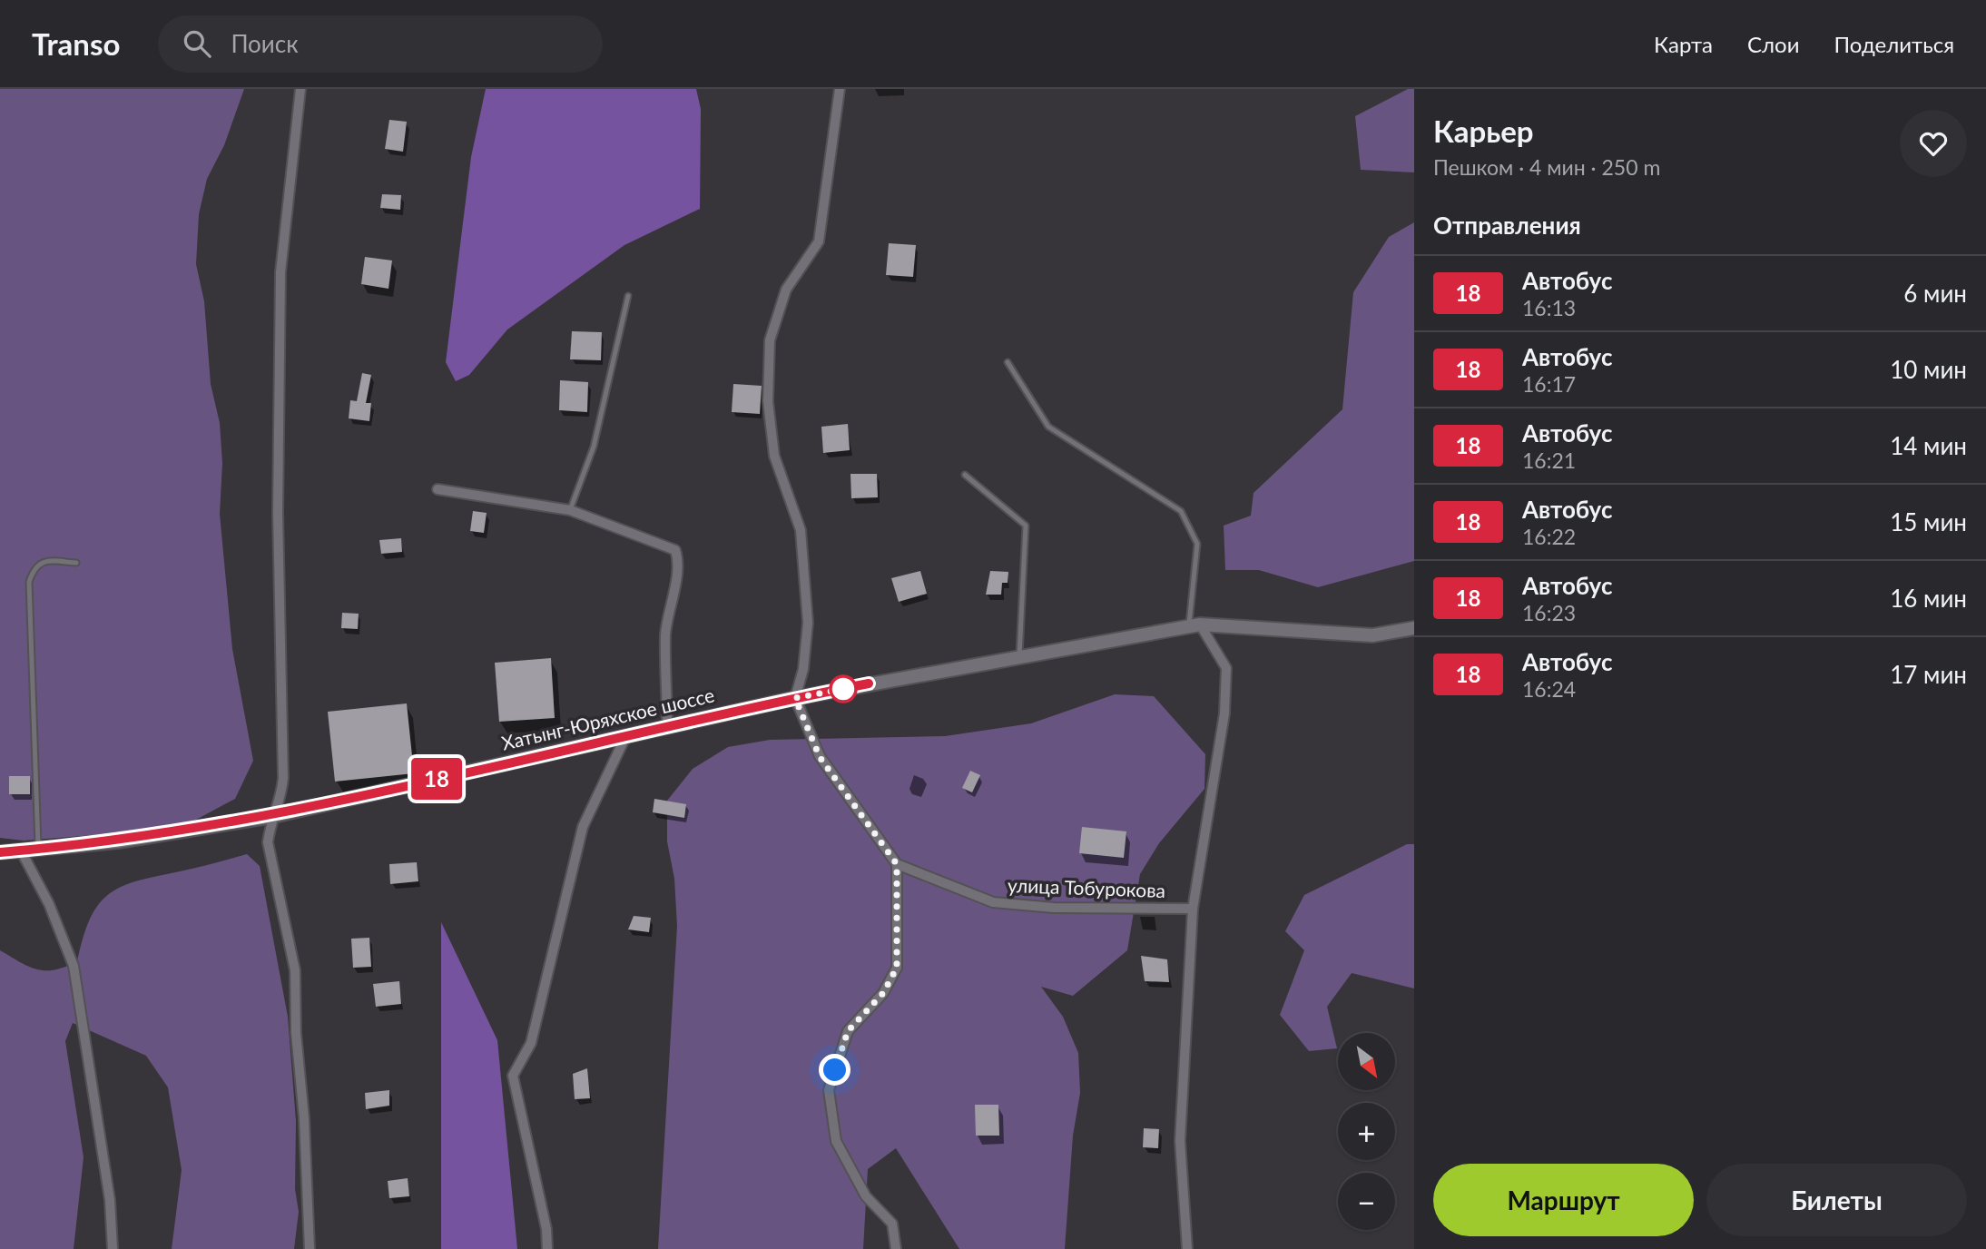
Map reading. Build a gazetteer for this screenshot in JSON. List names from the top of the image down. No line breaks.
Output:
{"streets":{"street":["Хатынг-Юряхское шоссе","улица Тобурокова"]},"lines":["bus line 18"],"north":"bottom right","page":{"header":"Transo","search":"Поиск","nav":["Карта","Слои","Поделиться"],"on_map":"18","heading":[["Карьер","Пешком · 4 мин · 250 m"],"Отправления"],"list":[{"mark":"18","name":"Автобус","note":"16:13","value":"6 мин"},{"mark":"18","name":"Автобус","note":"16:17","value":"10 мин"},{"mark":"18","name":"Автобус","note":"16:21","value":"14 мин"},{"mark":"18","name":"Автобус","note":"16:22","value":"15 мин"},{"mark":"18","name":"Автобус","note":"16:23","value":"16 мин"},{"mark":"18","name":"Автобус","note":"16:24","value":"17 мин"}],"map_buttons":["+","−"],"buttons":["Маршрут","Билеты"]}}
